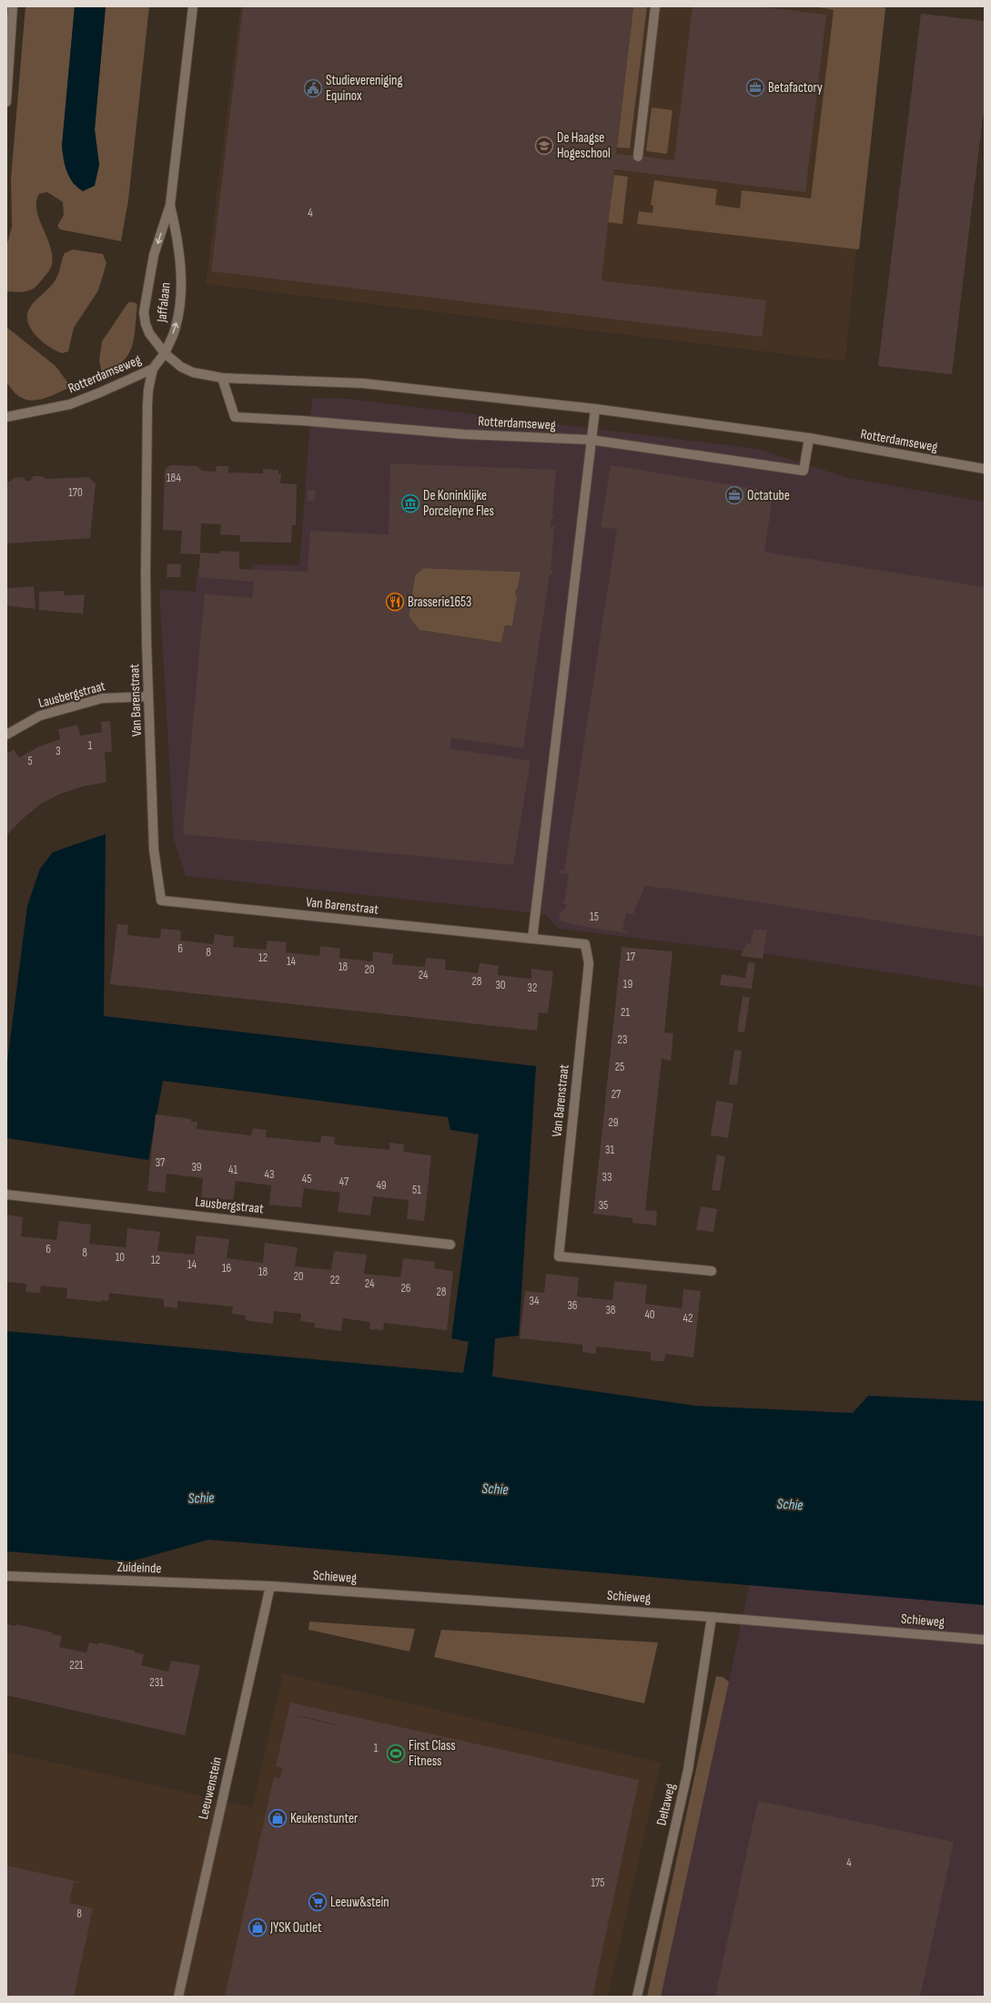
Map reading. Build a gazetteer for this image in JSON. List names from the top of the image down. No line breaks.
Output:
{"streets":{"street":["Jaffalaan","Rotterdamseweg","Lausbergstraat","Van Barenstraat","Zuideinde","Schieweg","Leeuwenstein","Deltaweg"]},"crossings":[["Jaffalaan","Rotterdamseweg"],["Rotterdamseweg","Van Barenstraat"],["Lausbergstraat","Van Barenstraat"],["Zuideinde","Schieweg"],["Zuideinde","Leeuwenstein"],["Schieweg","Leeuwenstein"],["Schieweg","Deltaweg"]],"water":["Schie"],"places":{"office":["Betafactory","Octatube"],"public building":["Studievereniging Equinox"],"school or university":["De Haagse Hogeschool"],"museum":["De Koninklijke Porceleyne Fles"],"restaurant":["Brasserie1653"],"sports":["First Class Fitness"],"shop":["Keukenstunter","JYSK Outlet"],"supermarket":["Leeuw&stein"]},"house_numbers":["4","184","170","1","3","5","15","6","8","17","12","14","18","20","24","28","19","30","32","21","23","25","27","29","31","37","39","41","43","33","45","47","49","51","35","6","8","10","12","14","16","18","20","22","24","26","28","34","36","38","40","42","221","231","1","4","175","8"]}
